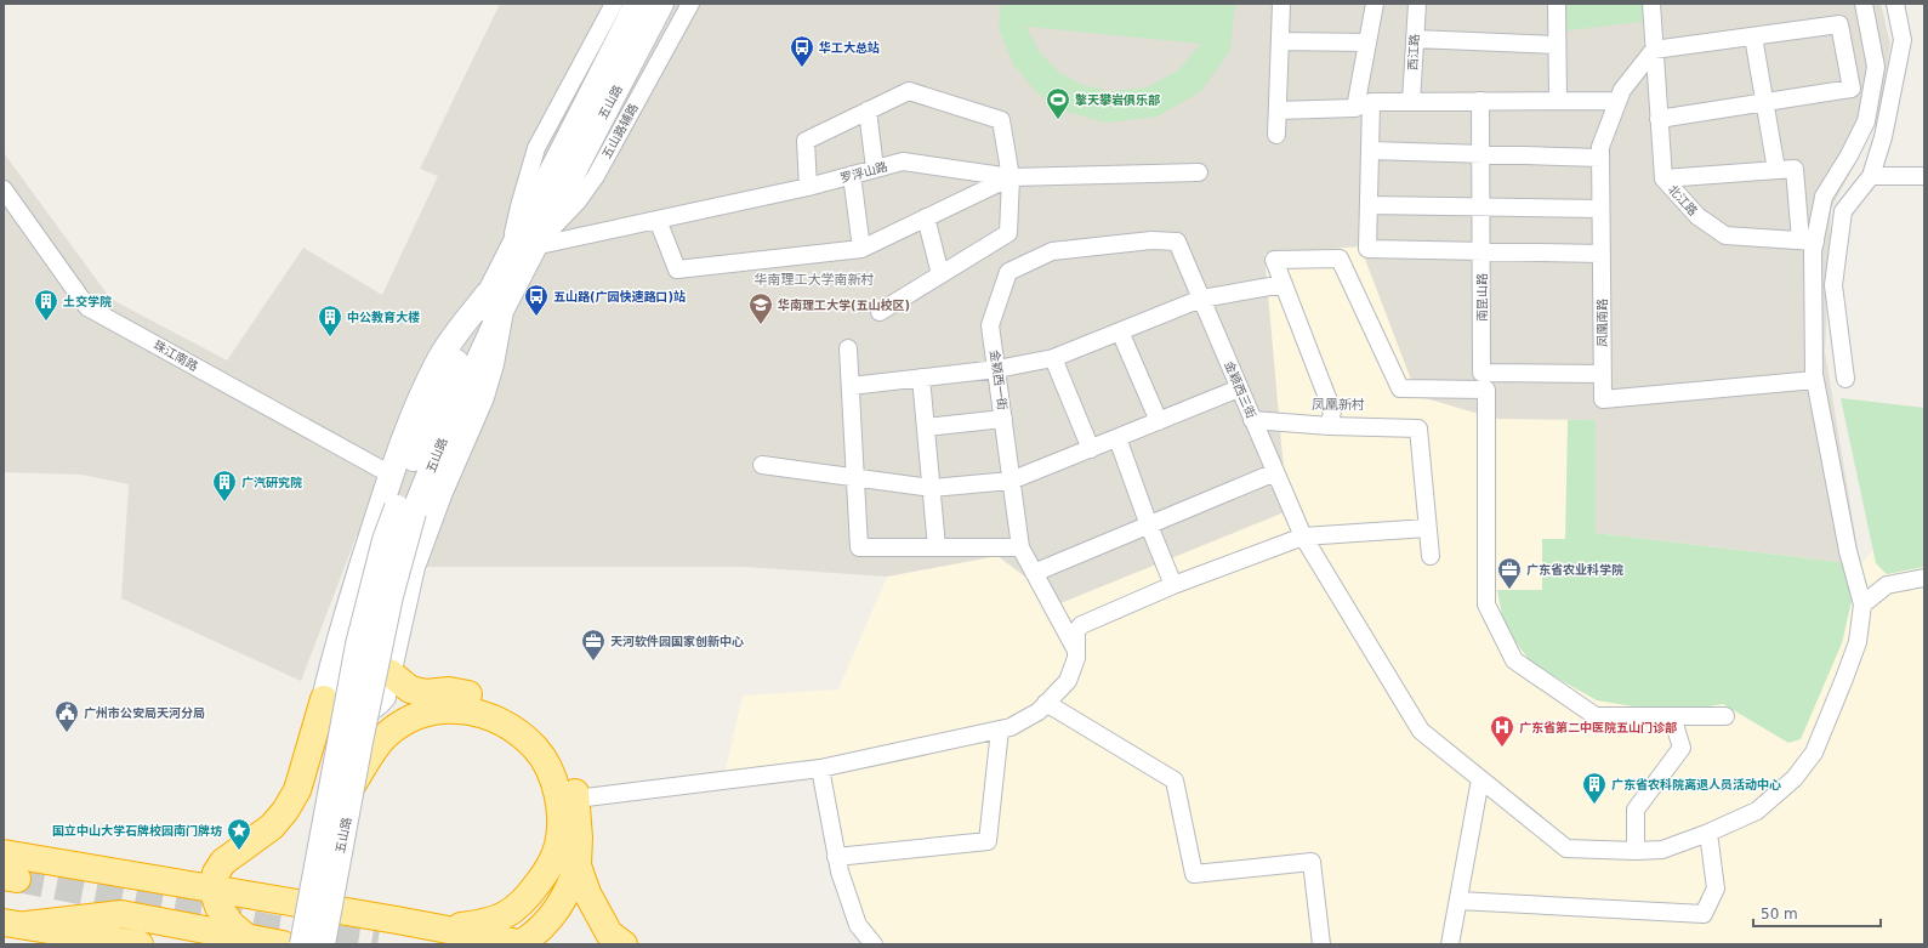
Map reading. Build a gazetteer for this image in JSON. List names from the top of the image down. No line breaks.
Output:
{"streets":{"main road":["五山路"],"street":["西江路","五山路辅路","罗浮山路","北江路","南昆山路","凤凰南路","珠江南路","金颖西一街","金颖西三街"]},"crossings":[["五山路","五山路辅路"],["五山路","罗浮山路"],["五山路辅路","罗浮山路"],["北江路","凤凰南路"],["南昆山路","凤凰南路"],["金颖西一街","金颖西三街"]],"districts":["华南理工大学南新村","凤凰新村"],"places":{"bus stop":["华工大总站","五山路(广园快速路口)站"],"sports":["擎天攀岩俱乐部"],"building":["土交学院","中公教育大楼","广汽研究院","广东省农科院离退人员活动中心"],"school or university":["华南理工大学(五山校区)"],"office":["广东省农业科学院","天河软件园国家创新中心"],"public building":["广州市公安局天河分局"],"hospital":["广东省第二中医院五山门诊部"],"place":["国立中山大学石牌校园南门牌坊"]},"scale_bar":"50 m"}
